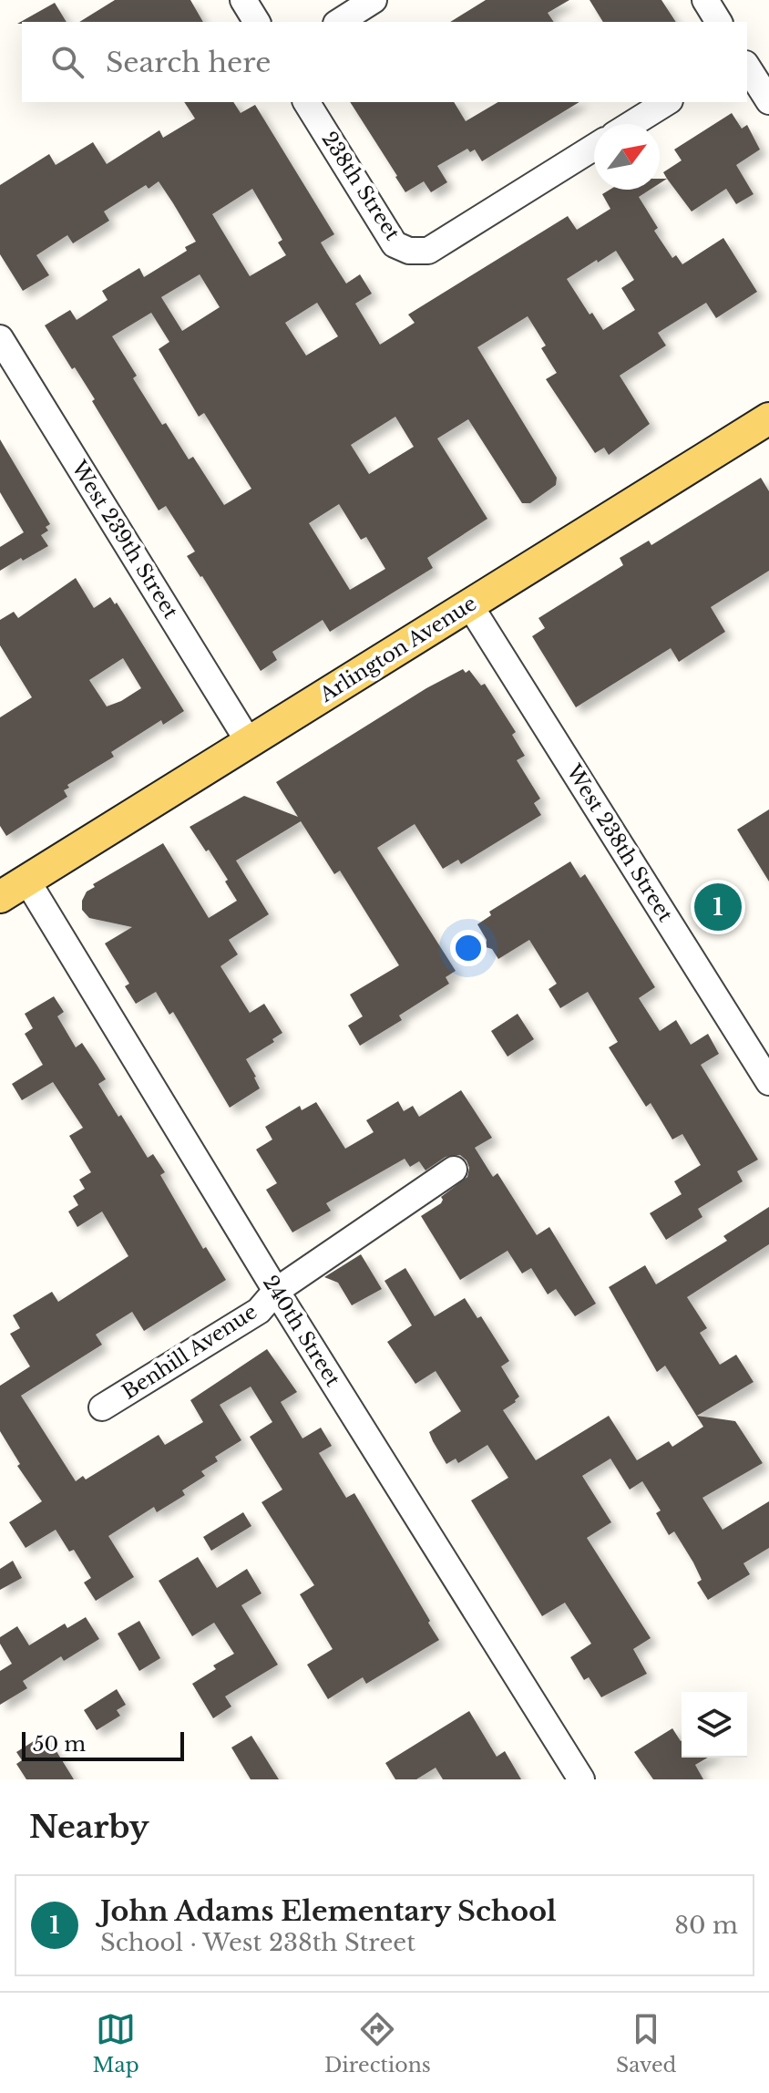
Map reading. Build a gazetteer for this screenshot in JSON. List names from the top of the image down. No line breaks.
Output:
{"streets":{"main road":["Arlington Avenue"],"street":["238th Street","West 239th Street","West 238th Street","240th Street","Benhill Avenue"]},"crossings":[["West 239th Street","Arlington Avenue"],["Arlington Avenue","West 238th Street"],["Arlington Avenue","240th Street"],["240th Street","Benhill Avenue"]],"scale_bar":"50 m","north":"top right","page":{"search":"Search here","pins":"1","scale":"50 m","heading":"Nearby","list":[{"mark":"1","name":"John Adams Elementary School","note":"School · West 238th Street","value":"80 m"}],"nav":["Map","Directions","Saved"]}}
